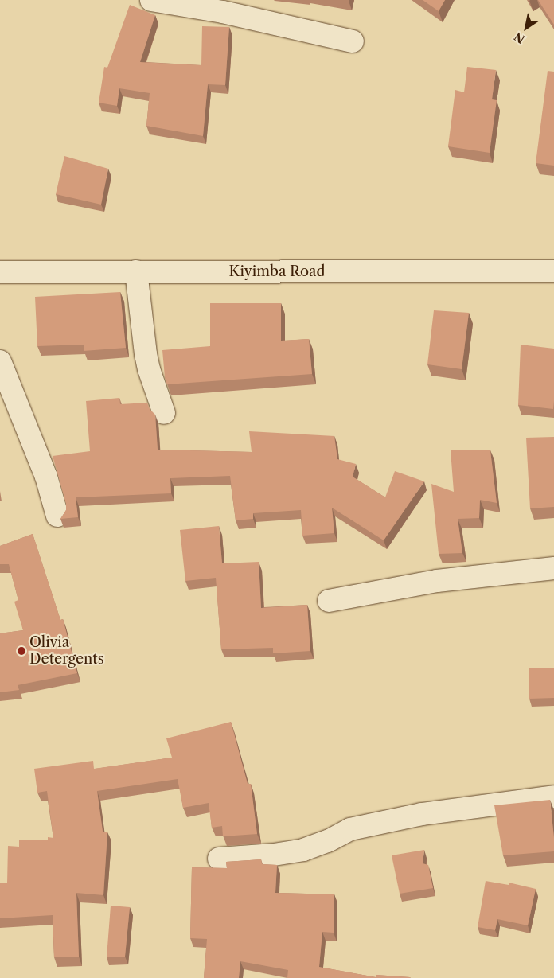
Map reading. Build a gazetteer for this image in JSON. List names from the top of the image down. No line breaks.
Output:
{"streets":{"street":["Kiyimba Road"]},"places":["Olivia Detergents"],"north":"bottom left"}
